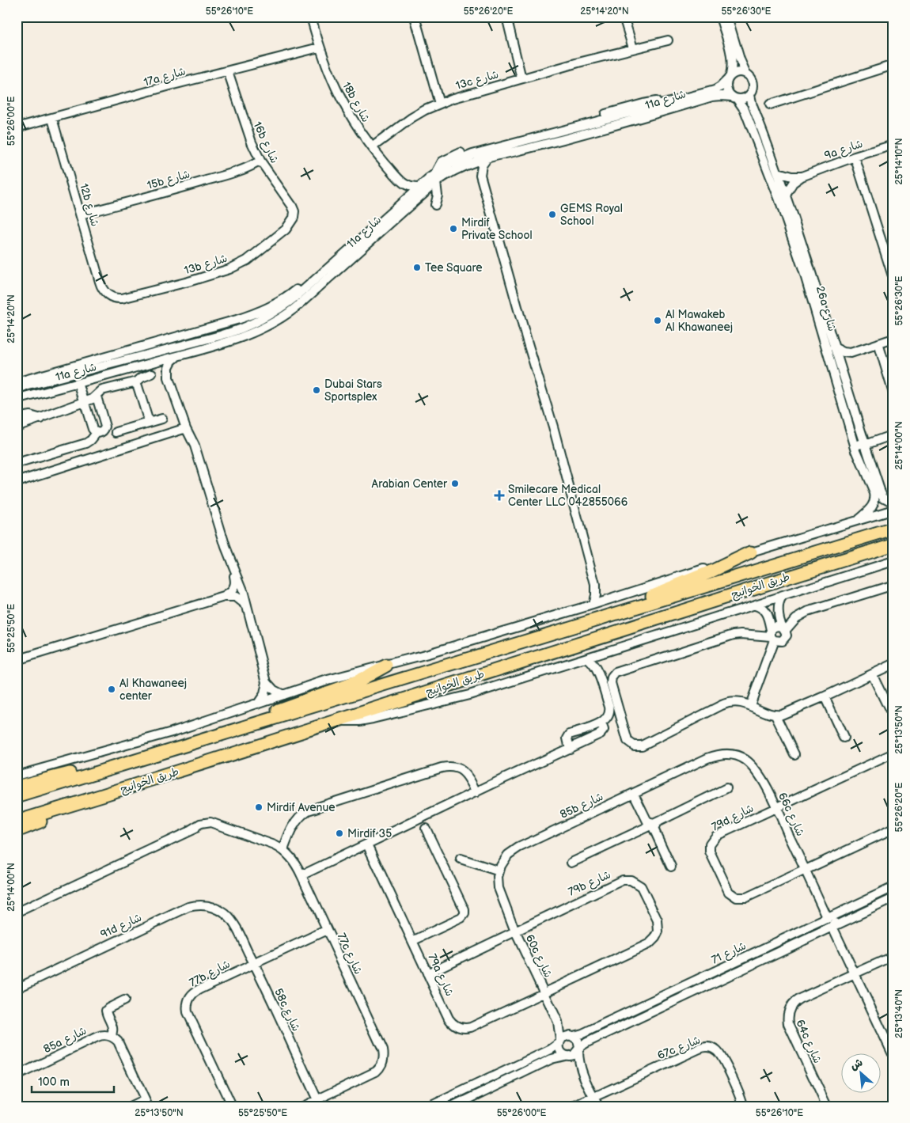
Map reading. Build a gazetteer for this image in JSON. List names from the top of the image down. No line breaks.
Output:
{"streets":{"highway":["طريق الخوانيج"],"street":["17a شارع","13c شارع","11a شارع","18b شارع","16b شارع","9a شارع","15b شارع","12b شارع","13b شارع","26a شارع","85b شارع","66c شارع","79d شارع","79b شارع","91d شارع","شارع 71","77c شارع","60c شارع","77b شارع","79a شارع","58c شارع","85a شارع","64c شارع","67c شارع"]},"crossings":[["17a شارع","18b شارع"],["17a شارع","16b شارع"],["17a شارع","12b شارع"],["13c شارع","18b شارع"],["11a شارع","26a شارع"],["16b شارع","15b شارع"],["16b شارع","13b شارع"],["9a شارع","26a شارع"],["15b شارع","12b شارع"],["12b شارع","13b شارع"],["85b شارع","66c شارع"],["85b شارع","60c شارع"],["66c شارع","79d شارع"],["66c شارع","شارع 71"],["79b شارع","60c شارع"],["79b شارع","79a شارع"],["91d شارع","58c شارع"],["شارع 71","60c شارع"],["77c شارع","77b شارع"],["77c شارع","58c شارع"],["60c شارع","79a شارع"],["77b شارع","58c شارع"]],"places":{"other":["GEMS Royal School","Mirdif Private School","Tee Square","Al Mawakeb Al Khawaneej","Dubai Stars Sportsplex","Arabian Center","Al Khawaneej center","Mirdif Avenue","Mirdif 35"],"health":["Smilecare Medical Center LLC 042855066"]},"scale_bar":"100 m","north":"top left","coordinates":["55°26'10\"E","55°26'20\"E","25°14'20\"N","55°26'30\"E","55°26'00\"E","25°14'10\"N","25°14'00\"N","55°25'50\"E","25°13'50\"N","25°13'40\"N"]}
